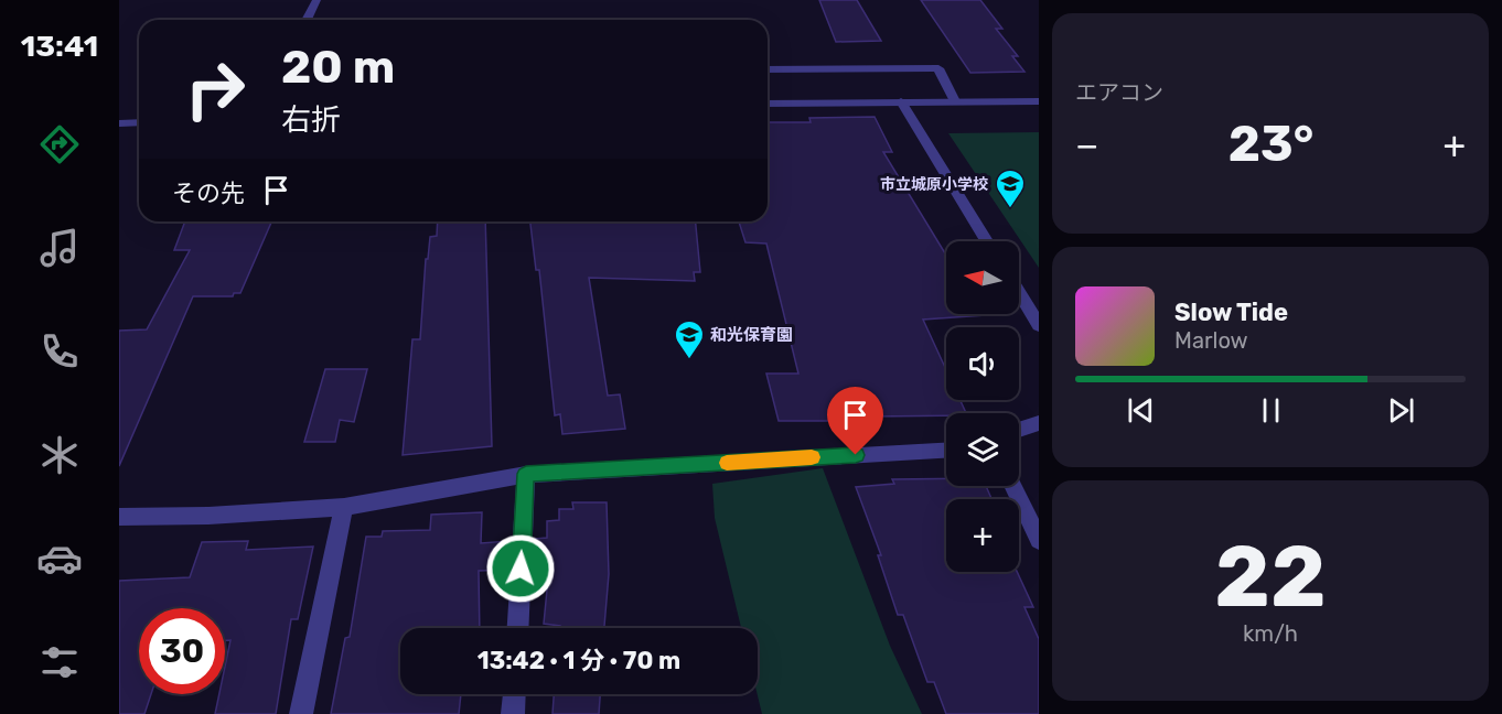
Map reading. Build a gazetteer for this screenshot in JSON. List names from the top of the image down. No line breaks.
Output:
{"places":{"school or university":["市立城原小学校","和光保育園"]},"north":"left","page":{"tabs":"13:41","tile":["エアコン",["22","km/h"]],"turn":["20 m","右折"],"heat":["−","23°","+"],"then":"その先","map_buttons":"+","song":["Slow Tide","Marlow"],"limit":"30","trip":"13:42 · 1 分 · 70 m"}}
